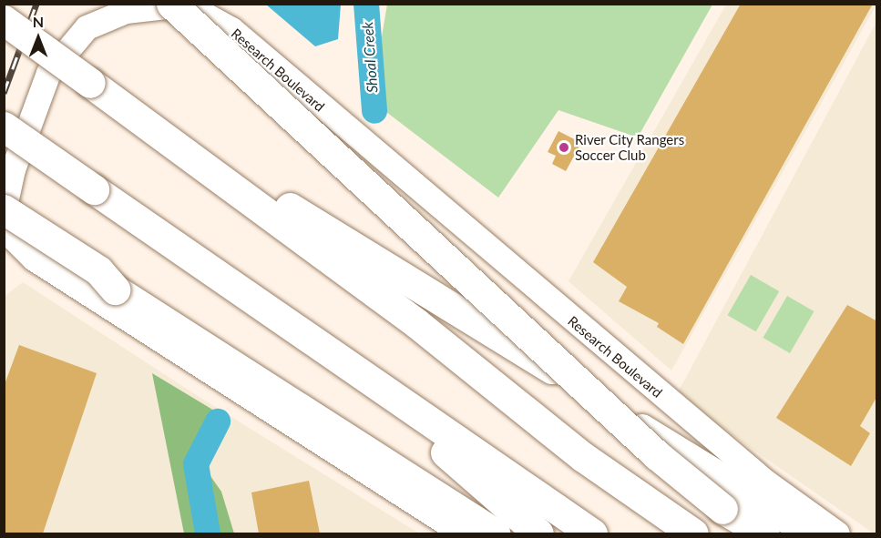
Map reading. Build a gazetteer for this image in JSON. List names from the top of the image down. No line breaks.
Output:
{"streets":{"main road":["Research Boulevard"]},"water":["Shoal Creek"],"places":["River City Rangers Soccer Club"],"north":"top"}
